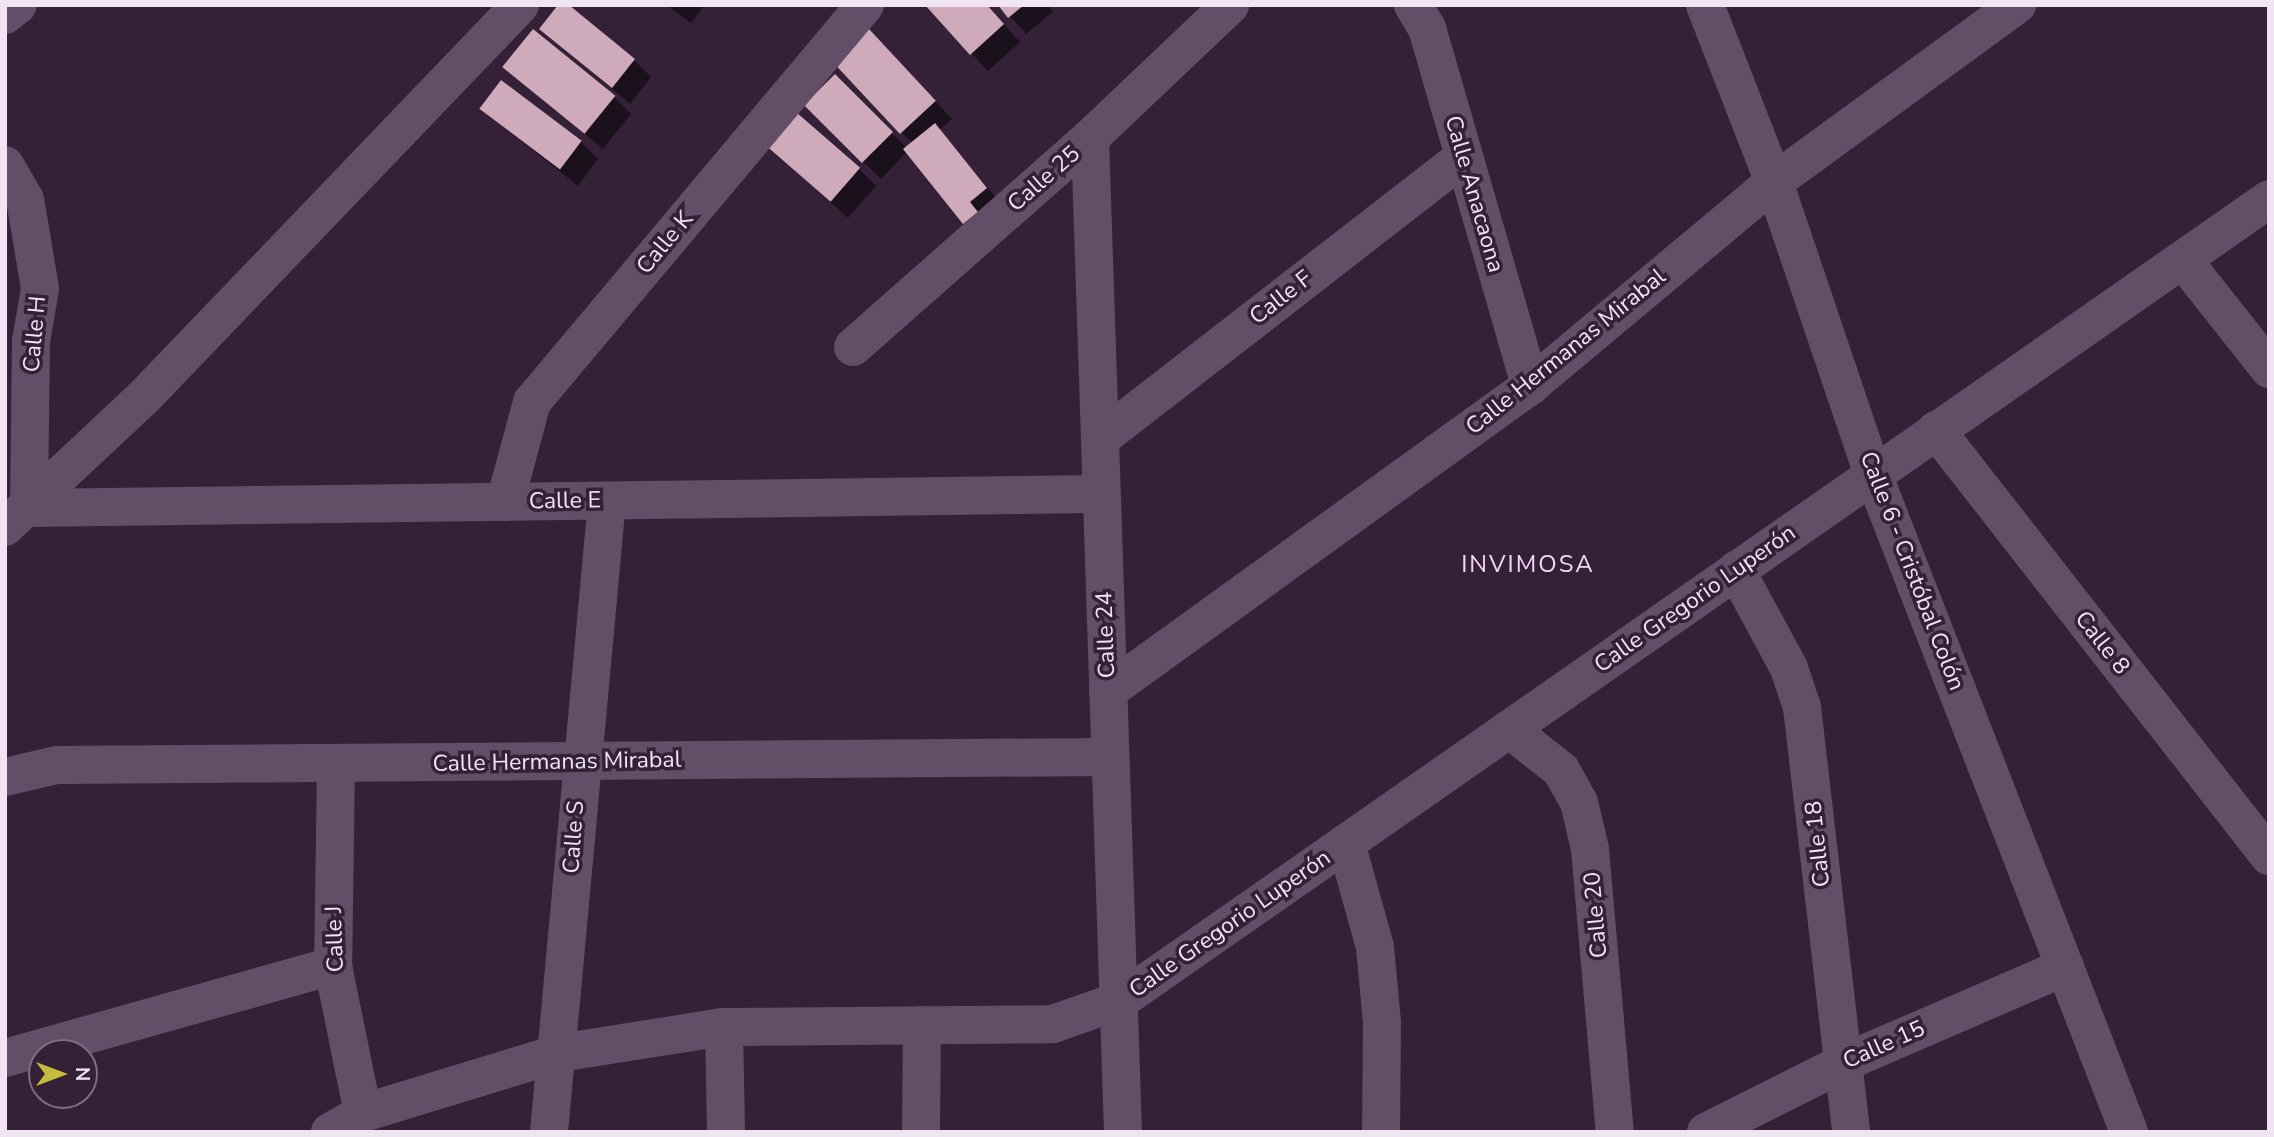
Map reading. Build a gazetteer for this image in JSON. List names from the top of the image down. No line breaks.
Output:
{"streets":{"street":["Calle 25","Calle Anacaona","Calle K","Calle F","Calle H","Calle Hermanas Mirabal","Calle E","Calle 6 - Cristóbal Colón","Calle Gregorio Luperón","Calle 24","Calle 8","Calle S","Calle 18","Calle 20","Calle J","Calle 15"]},"crossings":[["Calle 25","Calle 24"],["Calle Anacaona","Calle F"],["Calle Anacaona","Calle Hermanas Mirabal"],["Calle K","Calle E"],["Calle F","Calle 24"],["Calle H","Calle E"],["Calle Hermanas Mirabal","Calle 6 - Cristóbal Colón"],["Calle Hermanas Mirabal","Calle 24"],["Calle Hermanas Mirabal","Calle S"],["Calle Hermanas Mirabal","Calle J"],["Calle E","Calle 24"],["Calle E","Calle S"],["Calle 6 - Cristóbal Colón","Calle Gregorio Luperón"],["Calle 6 - Cristóbal Colón","Calle 15"],["Calle Gregorio Luperón","Calle 24"],["Calle Gregorio Luperón","Calle 8"],["Calle Gregorio Luperón","Calle S"],["Calle Gregorio Luperón","Calle 18"],["Calle Gregorio Luperón","Calle 20"],["Calle Gregorio Luperón","Calle J"],["Calle 18","Calle 15"]],"districts":["INVIMOSA"],"north":"right"}
